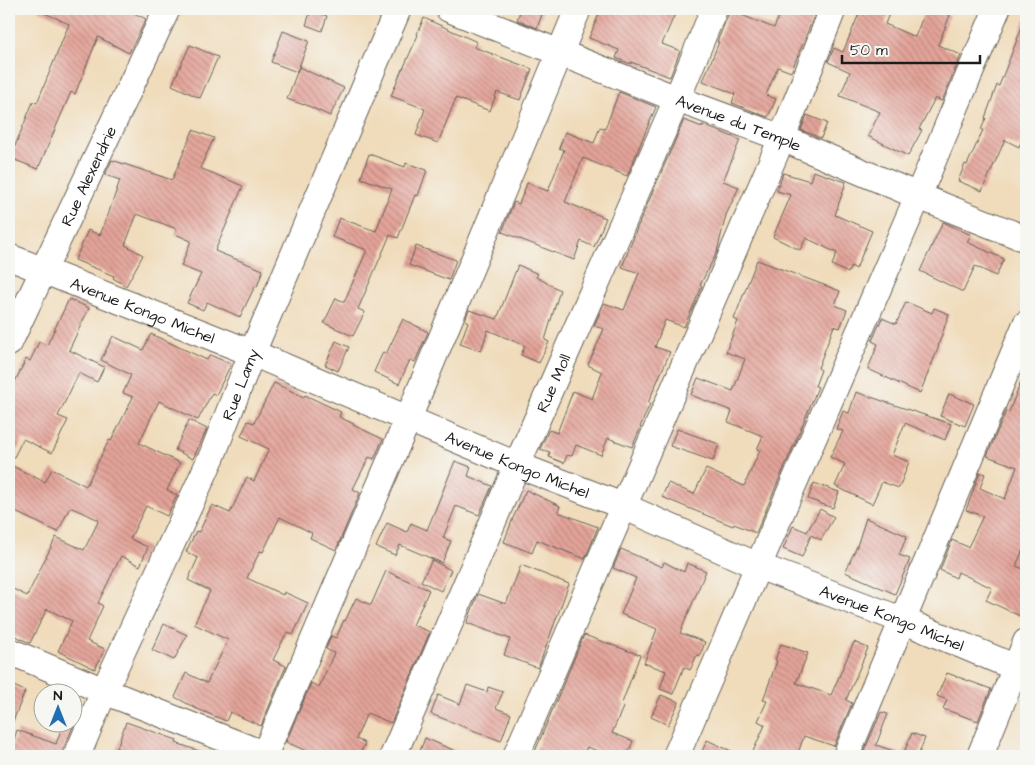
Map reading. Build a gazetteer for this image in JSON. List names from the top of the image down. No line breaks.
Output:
{"streets":{"street":["Avenue du Temple","Rue Alexendrie","Avenue Kongo Michel","Rue Moll","Rue Lamy"]},"crossings":[["Avenue du Temple","Rue Moll"],["Rue Alexendrie","Avenue Kongo Michel"],["Avenue Kongo Michel","Rue Moll"],["Avenue Kongo Michel","Rue Lamy"]],"scale_bar":"50 m","north":"top"}
